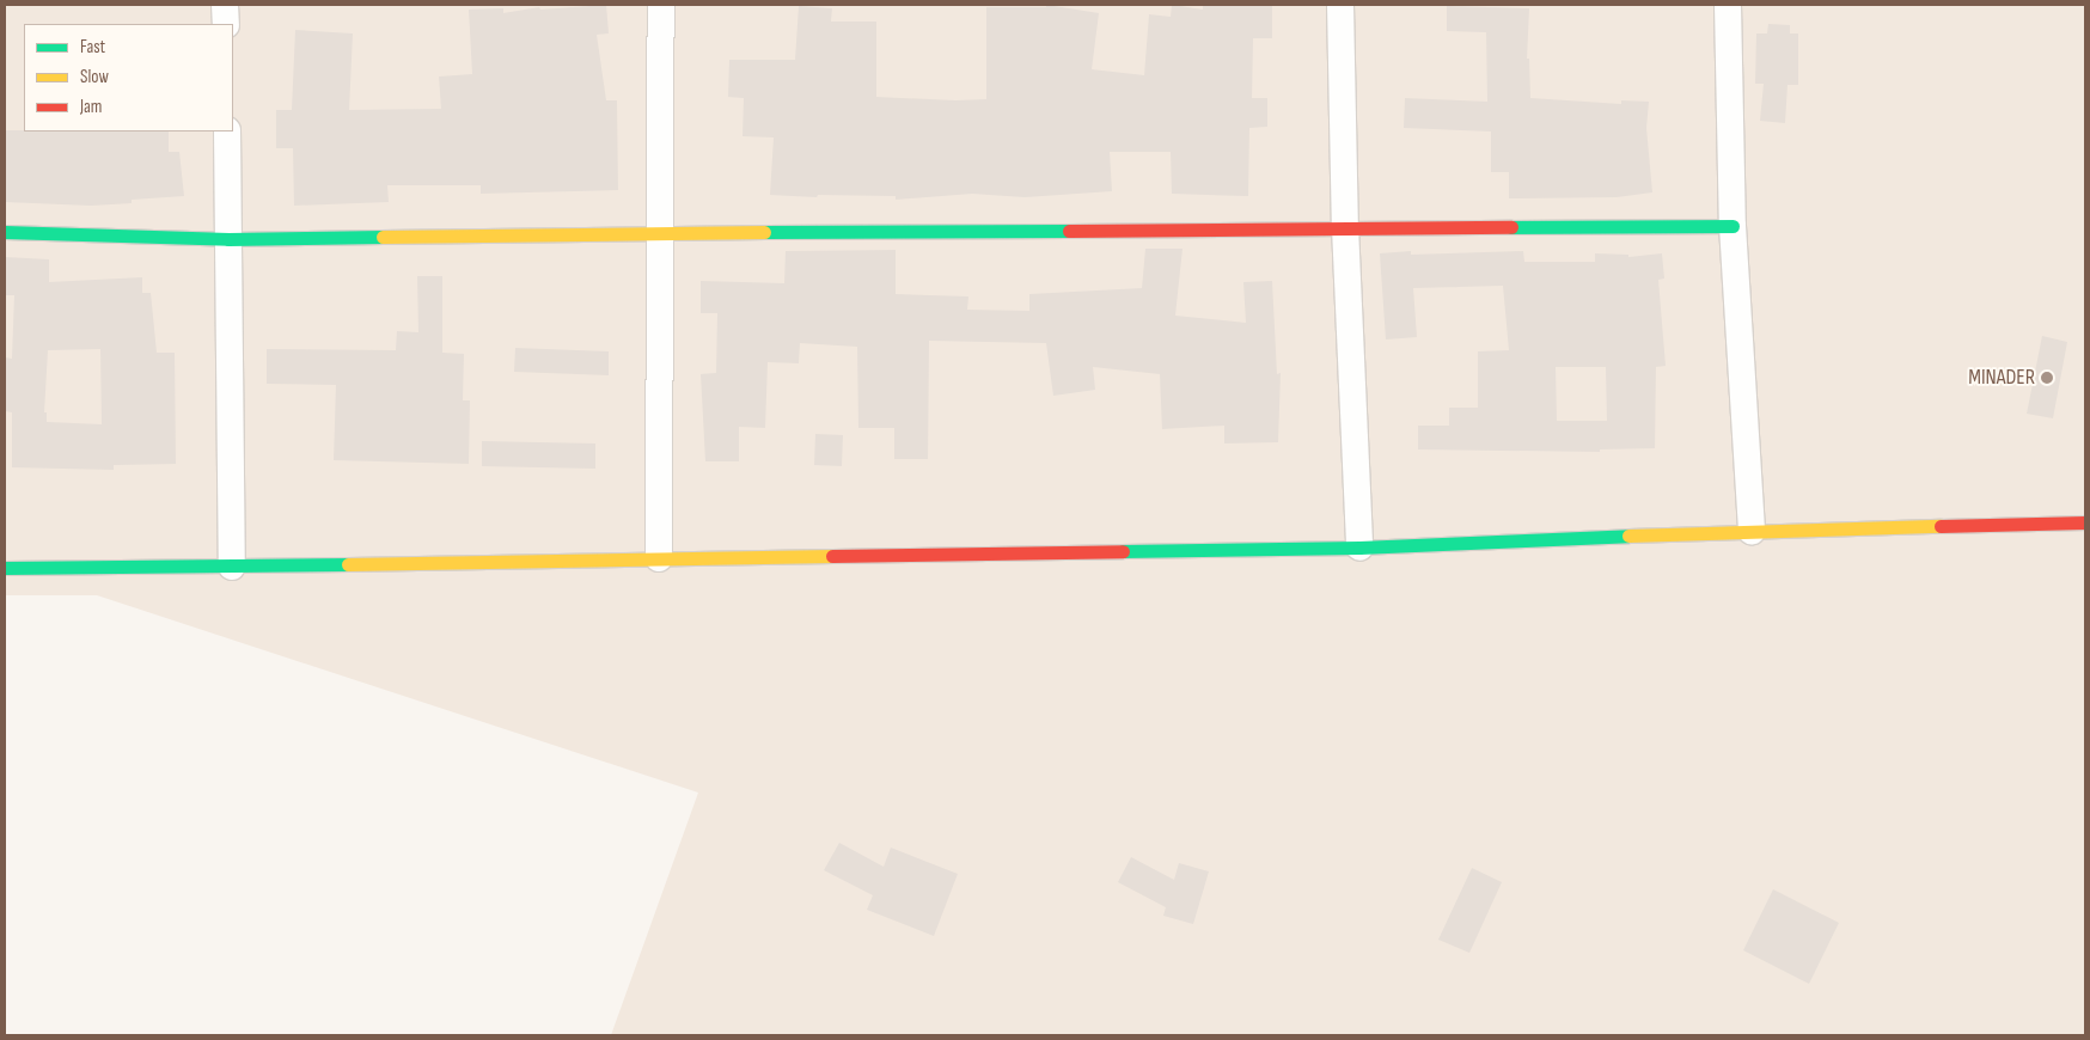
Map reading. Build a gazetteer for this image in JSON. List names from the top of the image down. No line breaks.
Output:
{"places":["MINADER"],"legend":["Fast","Slow","Jam"]}
